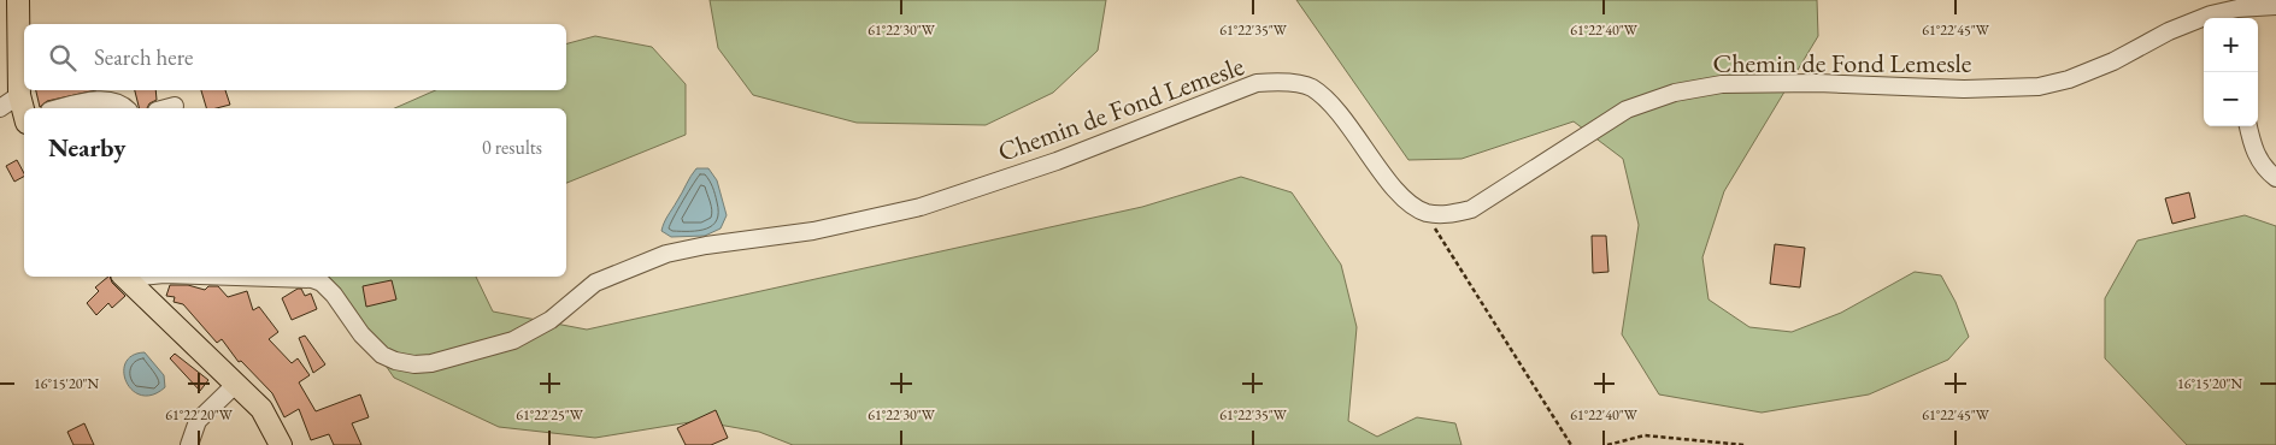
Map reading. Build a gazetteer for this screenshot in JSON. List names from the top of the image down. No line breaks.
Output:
{"streets":{"street":["Chemin de Fond Lemesle"]},"page":{"map_buttons":["+","−"],"search":"Search here","heading":["Nearby","0 results"]},"coordinates":["61°22'30\"W","61°22'35\"W","61°22'40\"W","61°22'45\"W","16°15'20\"N","61°22'20\"W","61°22'25\"W"]}
